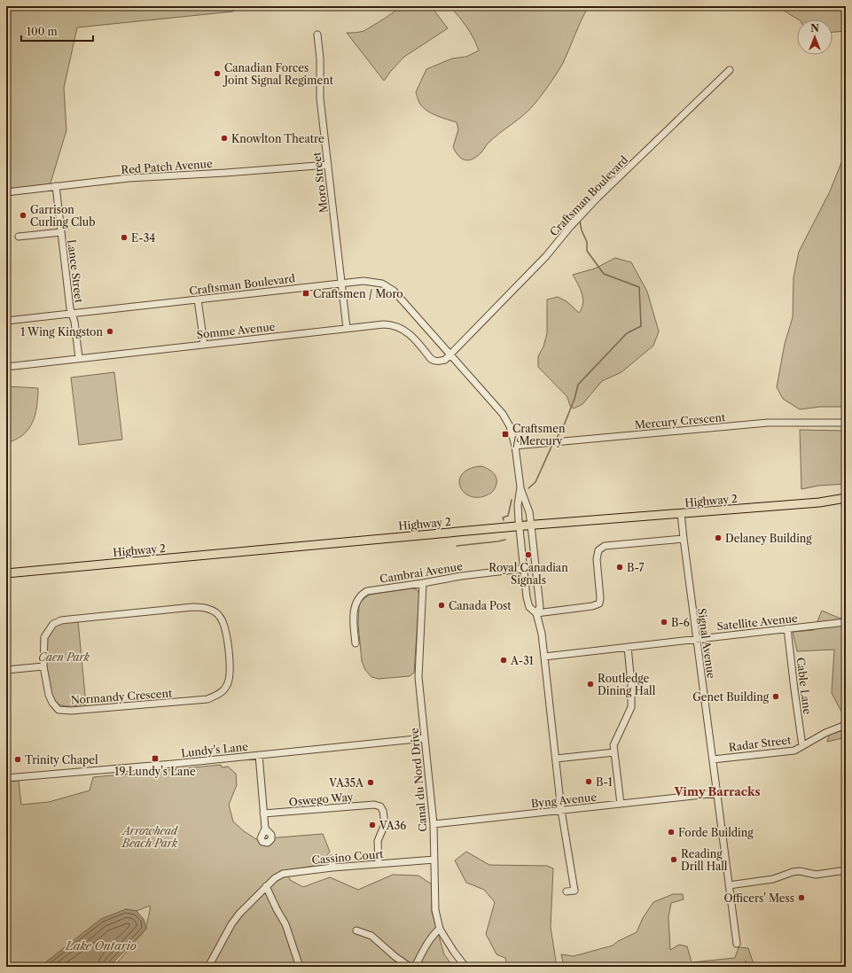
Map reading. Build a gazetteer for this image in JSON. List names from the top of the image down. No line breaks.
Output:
{"streets":{"main road":["Highway 2"],"street":["Red Patch Avenue","Moro Street","Craftsman Boulevard","Lance Street","Somme Avenue","Mercury Crescent","Cambrai Avenue","Satellite Avenue","Signal Avenue","Cable Lane","Normandy Crescent","Radar Street","Lundy's Lane","Canal du Nord Drive","Oswego Way","Byng Avenue","Cassino Court"]},"crossings":[["Red Patch Avenue","Moro Street"],["Red Patch Avenue","Lance Street"],["Moro Street","Craftsman Boulevard"],["Moro Street","Somme Avenue"],["Craftsman Boulevard","Lance Street"],["Craftsman Boulevard","Somme Avenue"],["Craftsman Boulevard","Mercury Crescent"],["Craftsman Boulevard","Highway 2"],["Craftsman Boulevard","Cambrai Avenue"],["Lance Street","Somme Avenue"],["Highway 2","Signal Avenue"],["Cambrai Avenue","Canal du Nord Drive"],["Satellite Avenue","Signal Avenue"],["Satellite Avenue","Cable Lane"],["Signal Avenue","Radar Street"],["Signal Avenue","Byng Avenue"],["Cable Lane","Radar Street"],["Lundy's Lane","Canal du Nord Drive"],["Canal du Nord Drive","Byng Avenue"],["Canal du Nord Drive","Cassino Court"],["Oswego Way","Cassino Court"]],"districts":["Vimy Barracks"],"water":["Lake Ontario"],"parks":["Caen Park","Arrowhead Beach Park"],"places":{"other":["Canadian Forces Joint Signal Regiment","Knowlton Theatre","Garrison Curling Club","E-34","1 Wing Kingston","Delaney Building","Royal Canadian Signals","B-7","Canada Post","B-6","A-31","Routledge Dining Hall","Genet Building","Trinity Chapel","B-1","VA35A","VA36","Forde Building","Reading Drill Hall","Officers' Mess"],"transit":["Craftsmen / Moro","Craftsmen / Mercury","19 Lundy's Lane"]},"scale_bar":"100 m","north":"top"}
